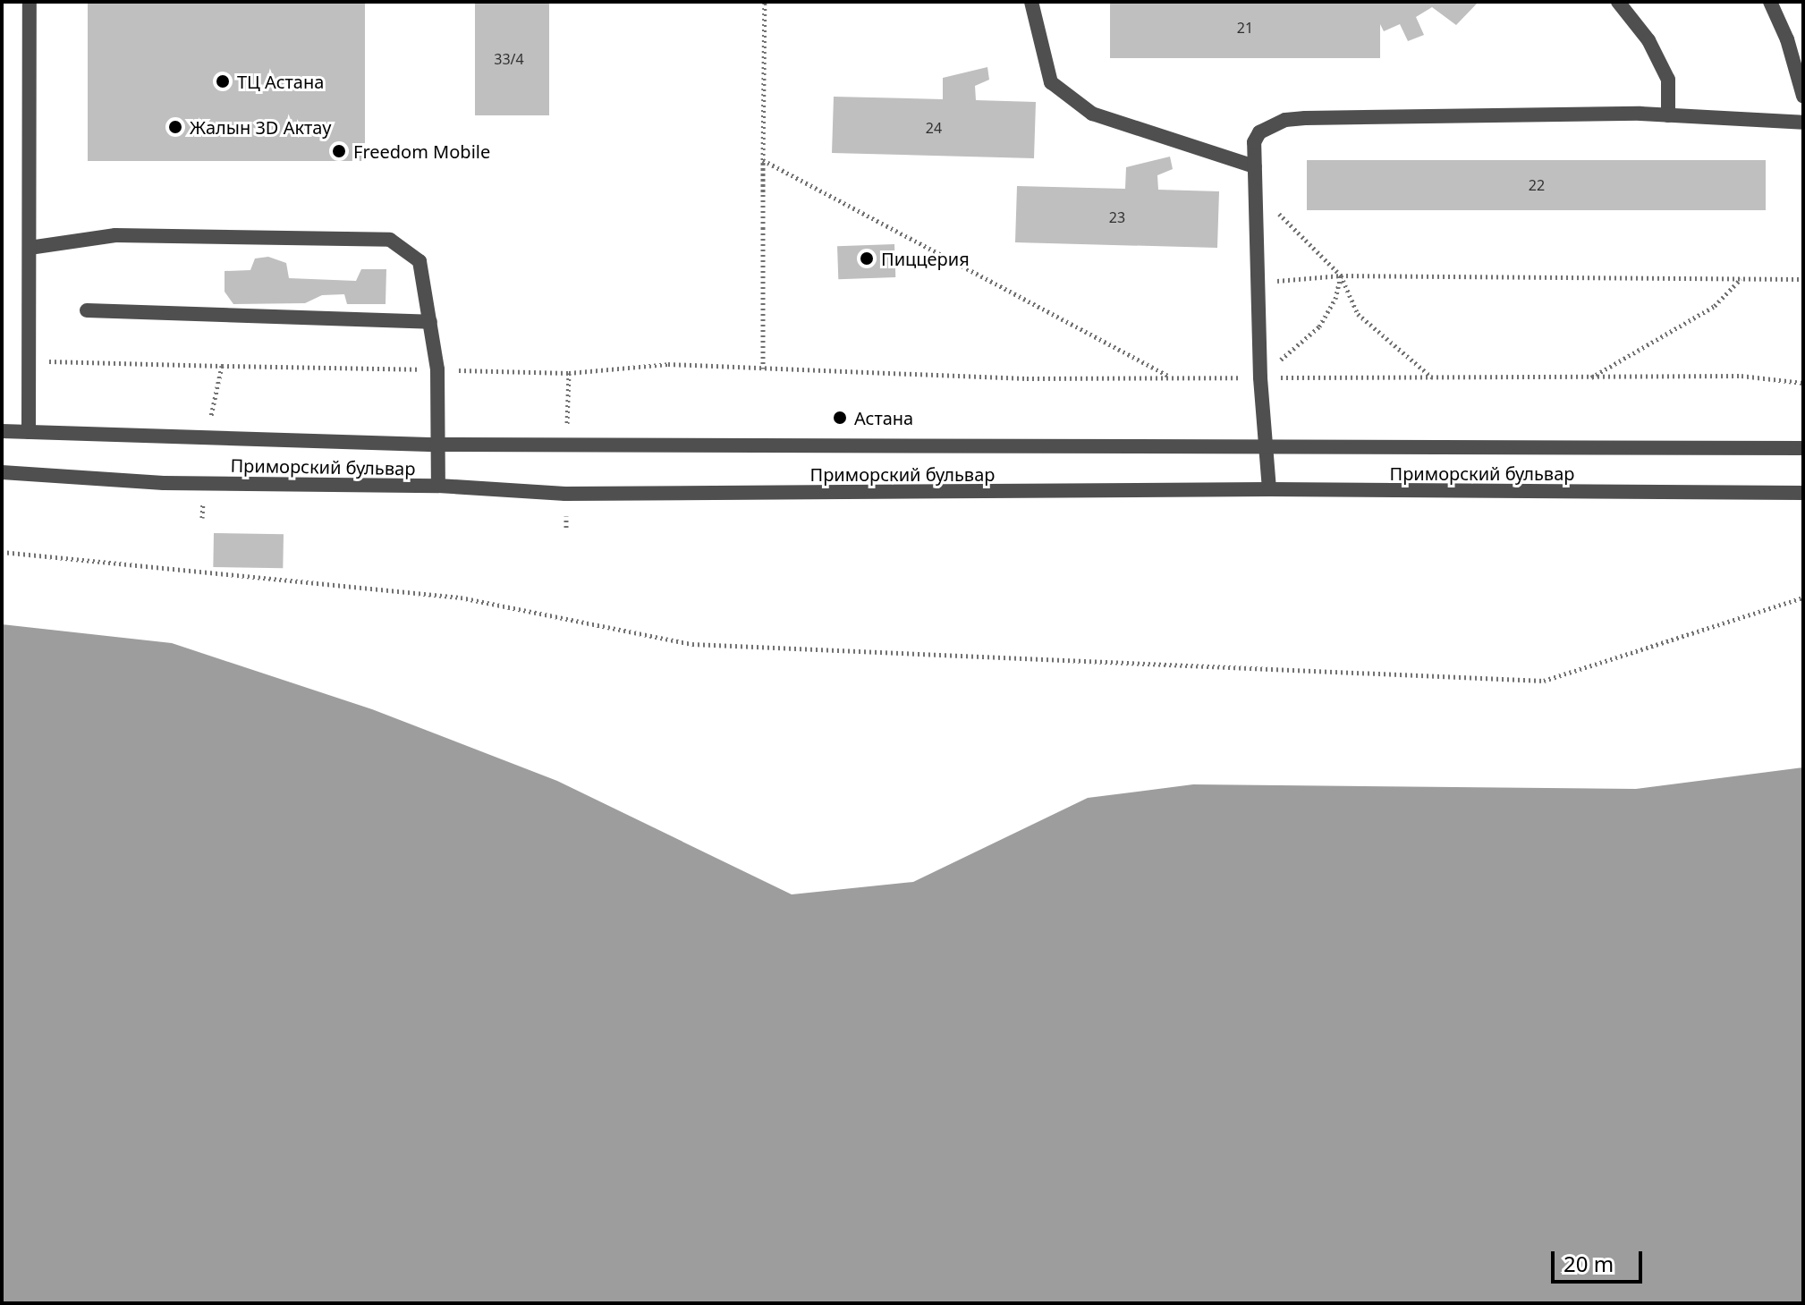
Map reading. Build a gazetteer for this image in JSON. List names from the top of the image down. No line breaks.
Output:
{"streets":{"street":["Приморский бульвар"]},"places":["ТЦ Астана","Жалын 3D Актау","Freedom Mobile","Пиццерия","Астана"],"house_numbers":["21","33/4","24","22","23"],"scale_bar":"20 m"}
